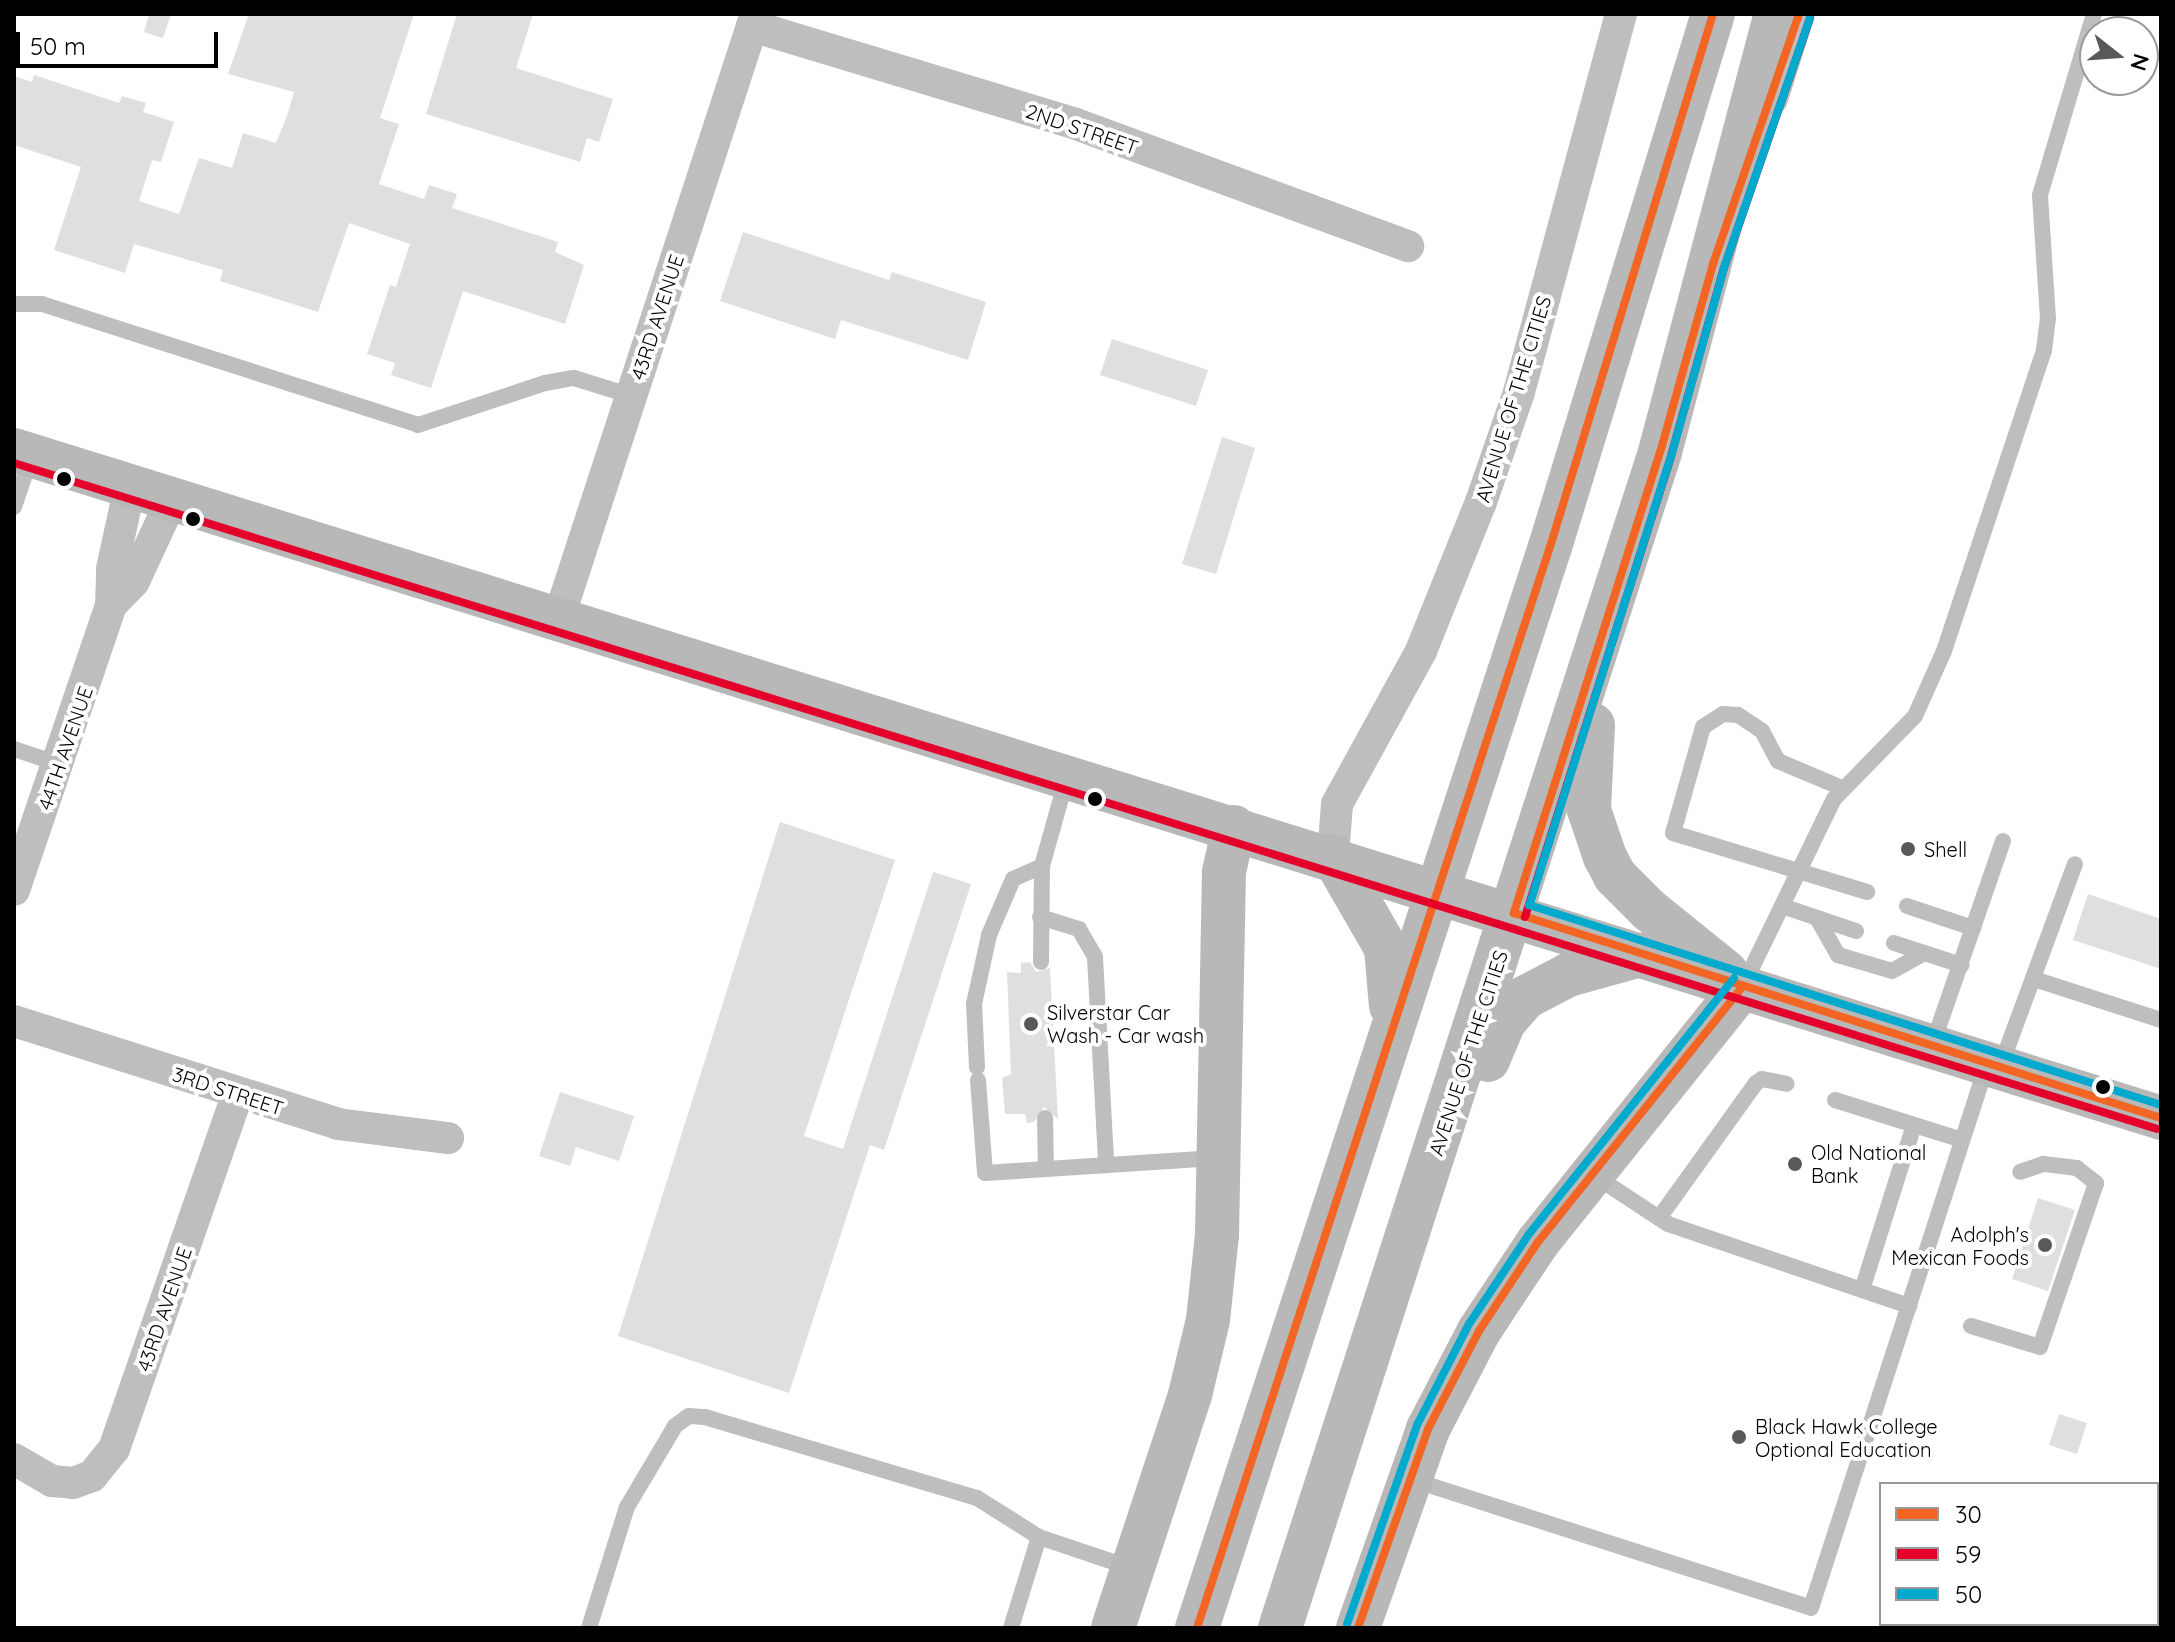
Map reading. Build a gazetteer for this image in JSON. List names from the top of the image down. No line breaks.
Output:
{"streets":{"main road":["AVENUE OF THE CITIES"],"street":["2ND STREET","43RD AVENUE","44TH AVENUE","3RD STREET"]},"crossings":[["2ND STREET","43RD AVENUE"],["43RD AVENUE","3RD STREET"]],"places":["Shell","Silverstar Car Wash - Car wash","Old National Bank","Adolph's Mexican Foods","Black Hawk College Optional Education"],"lines":["transit line 30","transit line 59","transit line 50"],"legend":["30","59","50"],"scale_bar":"50 m","north":"right"}
